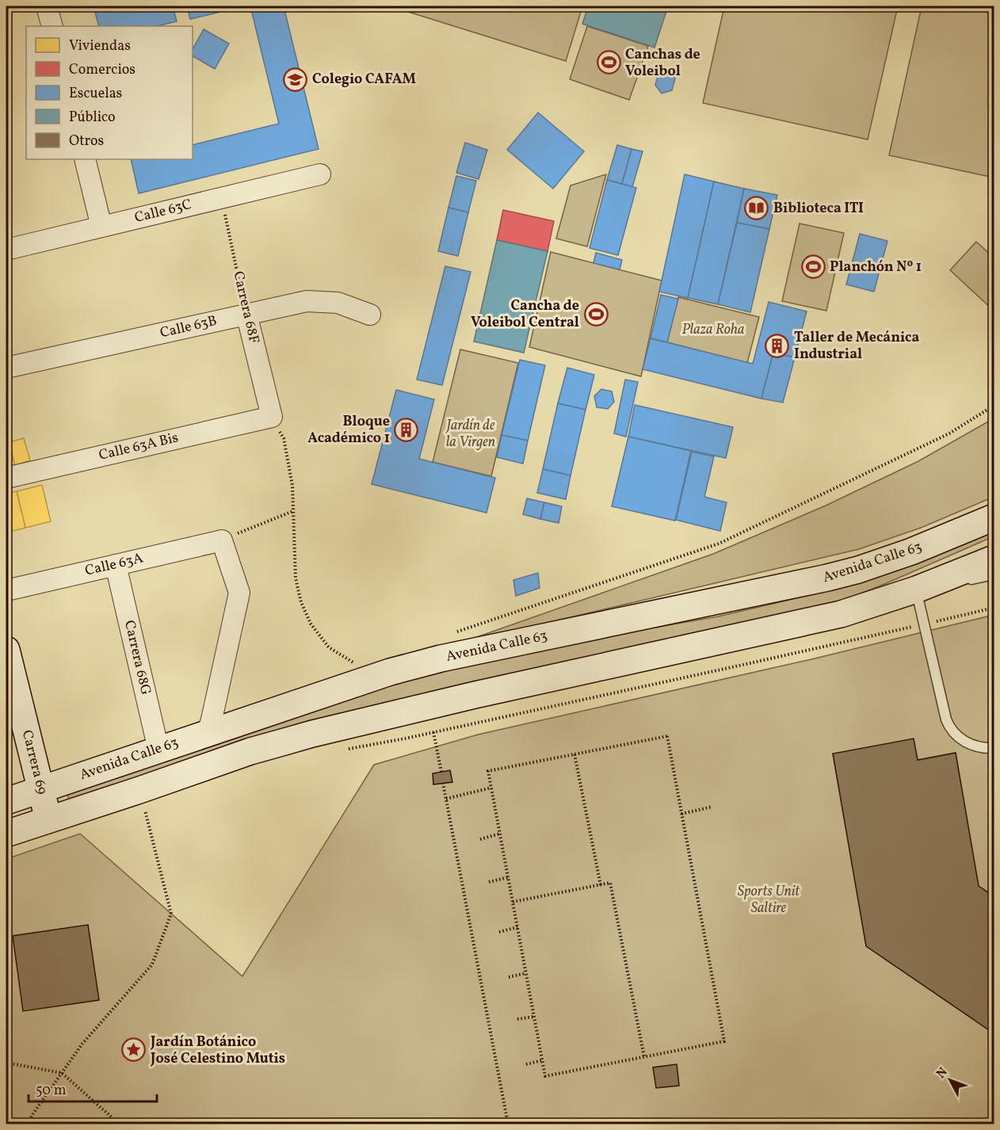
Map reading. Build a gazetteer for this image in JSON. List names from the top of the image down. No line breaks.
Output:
{"streets":{"main road":["Avenida Calle 63","Carrera 69"],"street":["Calle 63C","Carrera 68F","Calle 63B","Calle 63A Bis","Calle 63A","Carrera 68G"]},"crossings":[["Calle 63C","Carrera 68F"],["Carrera 68F","Calle 63B"],["Carrera 68F","Calle 63A Bis"],["Avenida Calle 63","Carrera 68G"],["Avenida Calle 63","Carrera 69"],["Calle 63A","Carrera 68G"]],"parks":["Plaza Roha","Jardín de la Virgen","Sports Unit Saltire"],"places":{"sports":["Canchas de Voleibol","Planchón Nº 1","Cancha de Voleibol Central"],"school or university":["Colegio CAFAM"],"library":["Biblioteca ITI"],"building":["Taller de Mecánica Industrial","Bloque Académico 1"],"place":["Jardín Botánico José Celestino Mutis"]},"legend":["Viviendas","Comercios","Escuelas","Público","Otros"],"scale_bar":"50 m","north":"top left"}
